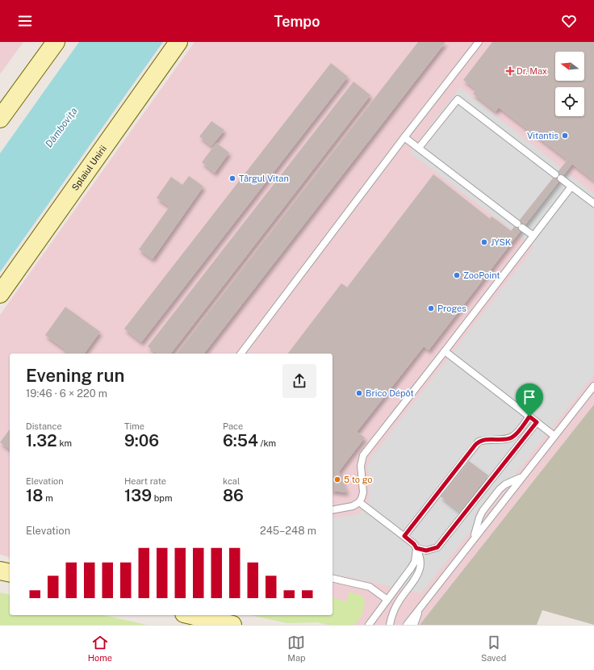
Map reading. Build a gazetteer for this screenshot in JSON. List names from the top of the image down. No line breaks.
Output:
{"streets":{"main road":["Splaiul Unirii"]},"water":["Dâmbovița"],"places":{"health":["Dr. Max"],"other":["Vitantis","Târgul Vitan","JYSK","ZooPoint","Proges","Brico Dépôt","5 to go"]},"north":"left","page":{"header":"Tempo","heading":["Evening run","19:46 · 6 × 220 m"],"stats":[["Distance","1.32 km"],["Time","9:06"],["Pace","6:54 /km"],["Elevation","18 m"],["Heart rate","139 bpm"],["kcal","86"]],"chart":["Elevation","245–248 m"],"tabs":["Home","Map","Saved"]}}
